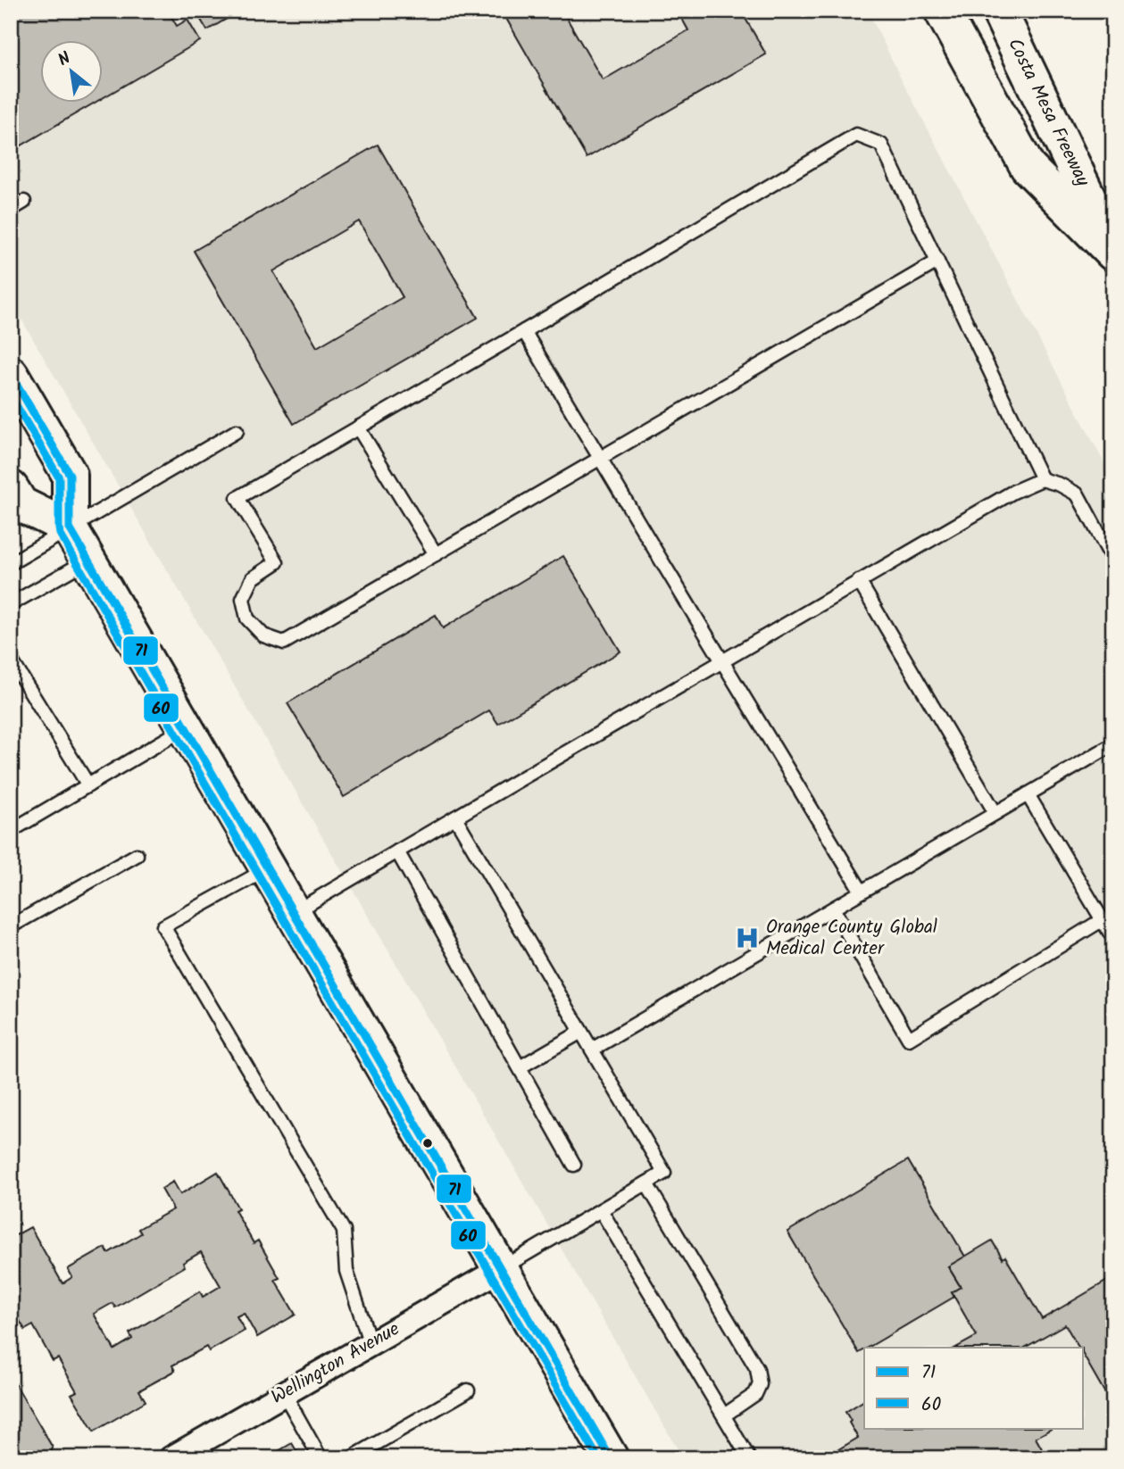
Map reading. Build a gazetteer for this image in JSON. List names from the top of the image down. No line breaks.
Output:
{"streets":{"main road":["Costa Mesa Freeway"],"street":["Wellington Avenue"]},"places":{"hospital":["Orange County Global Medical Center"]},"lines":["transit line 71","transit line 60"],"legend":["71","60"],"north":"top left"}
